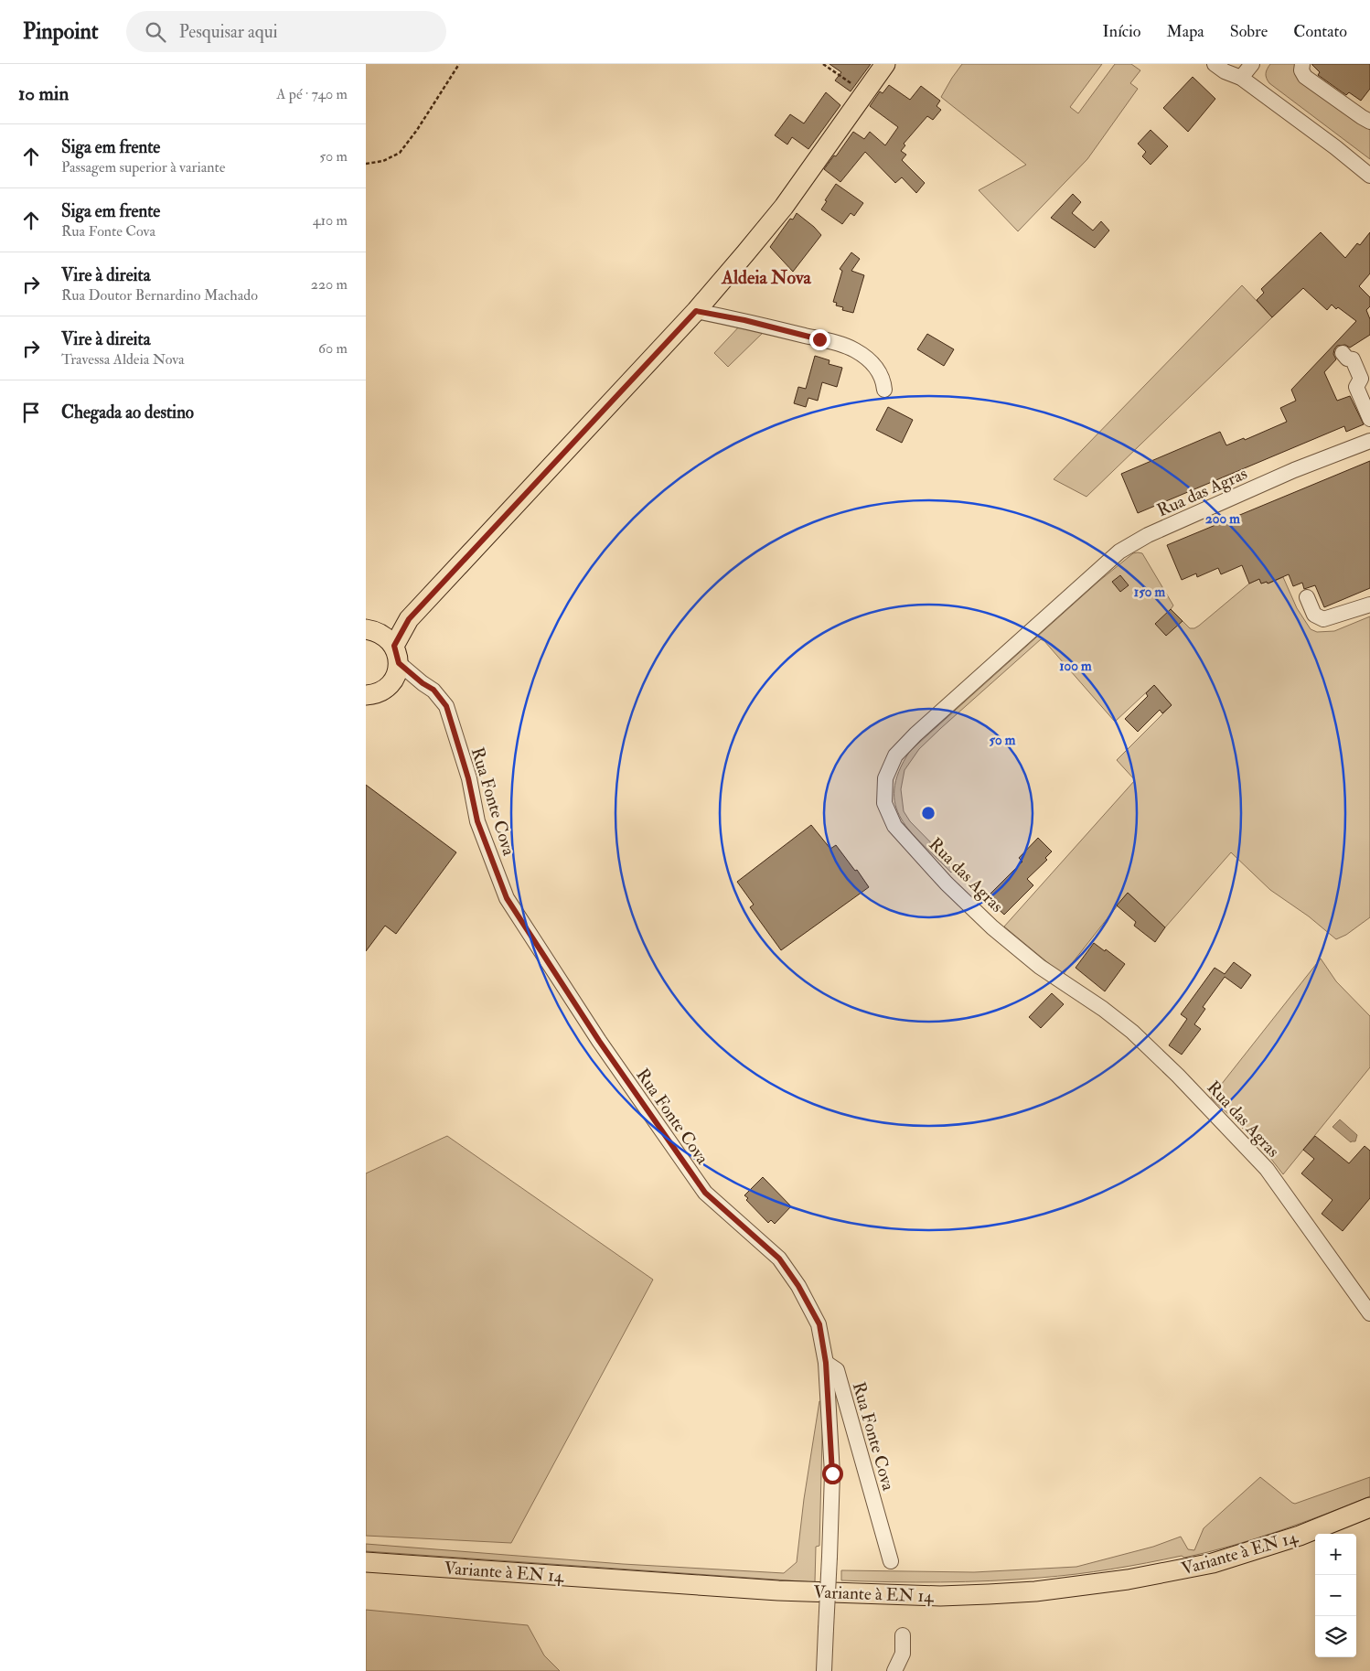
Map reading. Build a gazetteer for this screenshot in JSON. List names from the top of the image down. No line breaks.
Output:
{"streets":{"main road":["Variante à EN 14"],"street":["Rua das Agras","Rua Fonte Cova"]},"districts":["Aldeia Nova"],"page":{"header":"Pinpoint","search":"Pesquisar aqui","nav":["Início","Mapa","Sobre","Contato"],"heading":["10 min","A pé · 740 m"],"list":[["Siga em frente","Passagem superior à variante","50 m"],["Siga em frente","Rua Fonte Cova","410 m"],["Vire à direita","Rua Doutor Bernardino Machado","220 m"],["Vire à direita","Travessa Aldeia Nova","60 m"],"Chegada ao destino"],"map_buttons":["+","−"]},"rings":["200 m","150 m","100 m","50 m"]}
